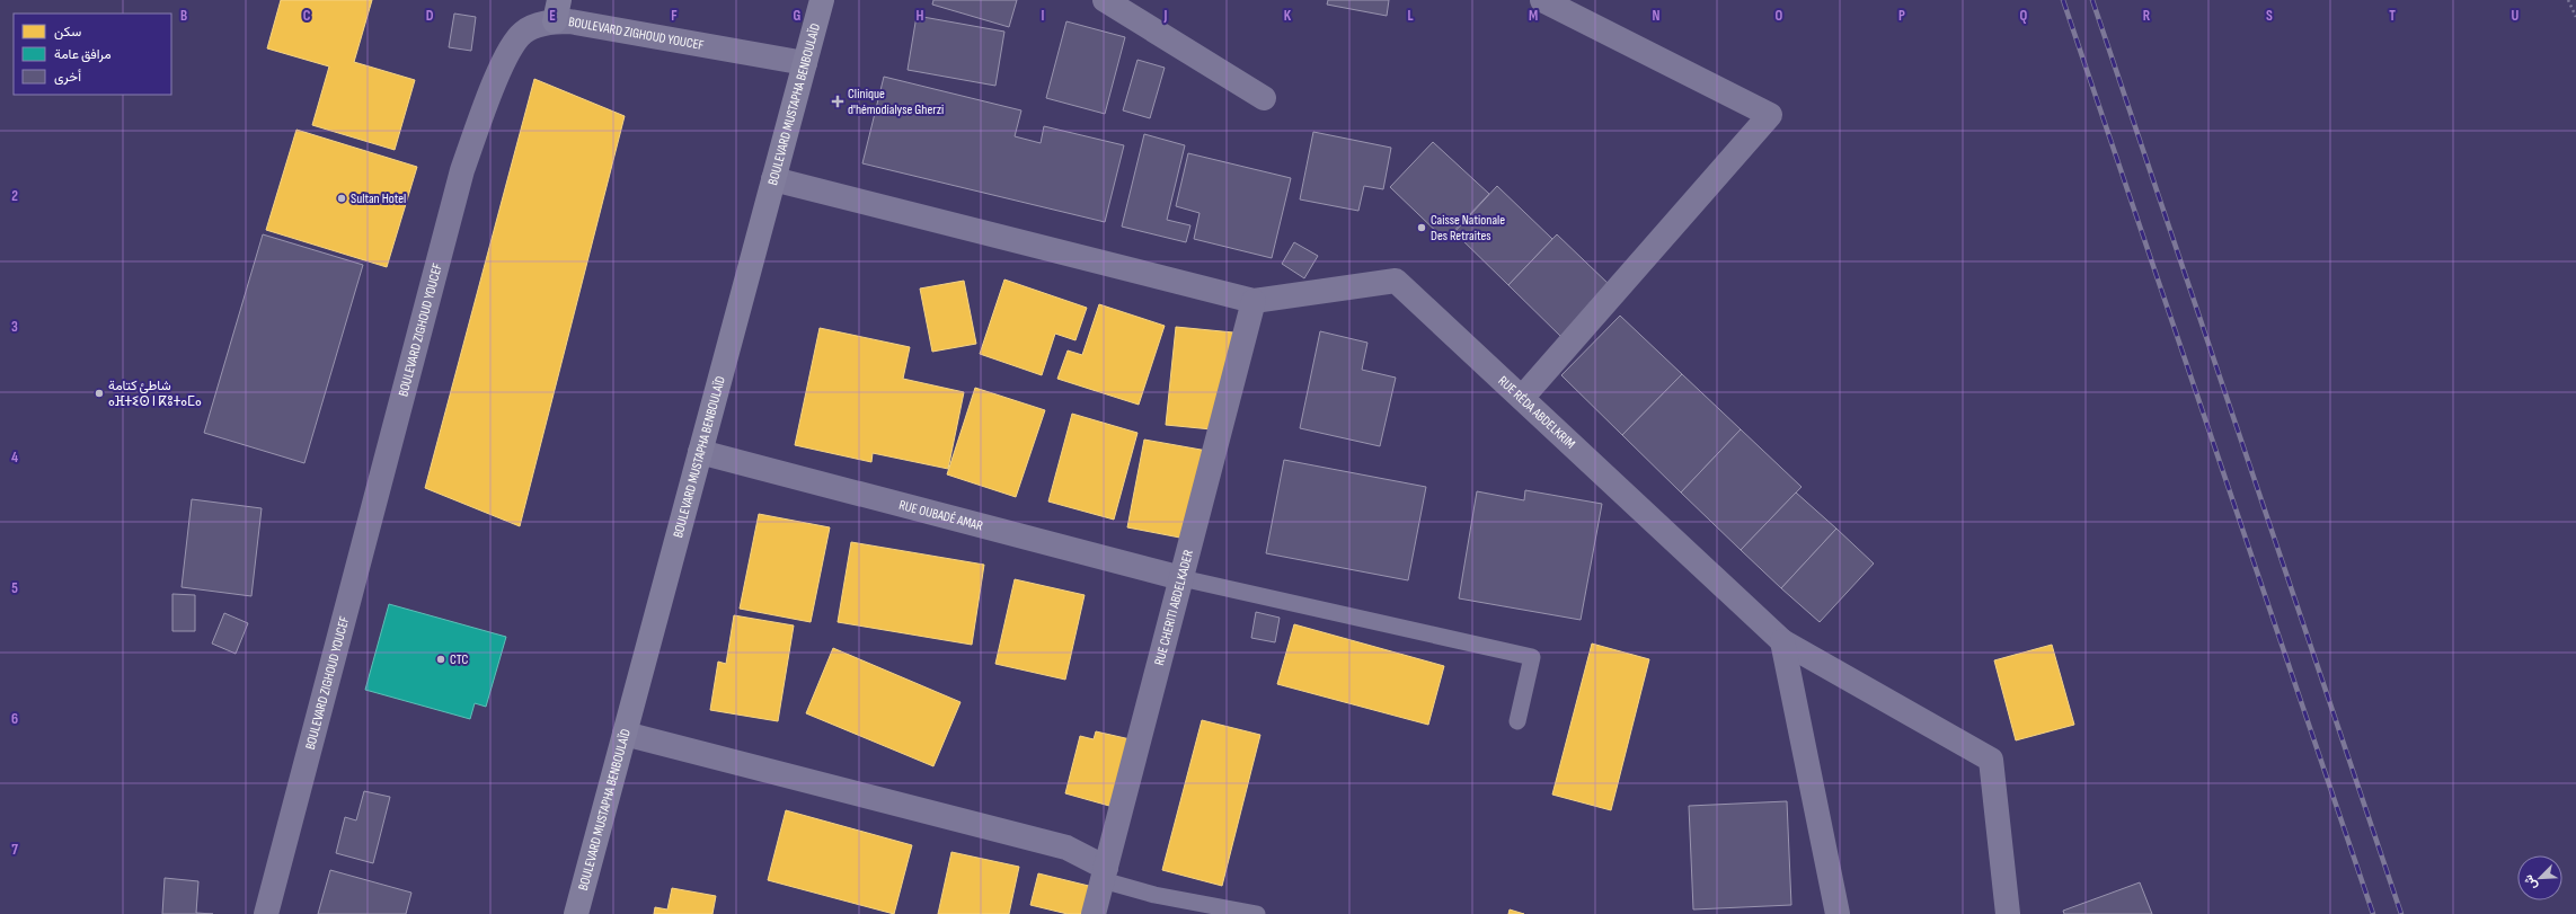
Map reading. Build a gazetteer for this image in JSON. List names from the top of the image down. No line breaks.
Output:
{"streets":{"main road":["BOULEVARD MUSTAPHA BENBOULAÏD"],"street":["BOULEVARD ZIGHOUD YOUCEF","RUE RÉDA ABDELKRIM","RUE OUBADÉ AMAR","RUE CHERITI ABDELKADER"]},"crossings":[["BOULEVARD ZIGHOUD YOUCEF","BOULEVARD MUSTAPHA BENBOULAÏD"],["BOULEVARD MUSTAPHA BENBOULAÏD","RUE OUBADÉ AMAR"],["RUE RÉDA ABDELKRIM","RUE CHERITI ABDELKADER"],["RUE OUBADÉ AMAR","RUE CHERITI ABDELKADER"]],"places":{"health":["Clinique d'hémodialyse Gherzi"],"other":["Sultan Hotel","Caisse Nationale Des Retraites","شاطئ كتامة ⴰⴼⵜⵉⵙ ⵏ ⴽⵓⵜⴰⵎⴰ","CTC"]},"legend":["سكن","مرافق عامة","أخرى"],"north":"bottom left","grid":{"columns":["B","C","D","E","F","G","H","I","J","K","L","M","N","O","P","Q","R","S","T","U"],"rows":["2","3","4","5","6","7"]}}
